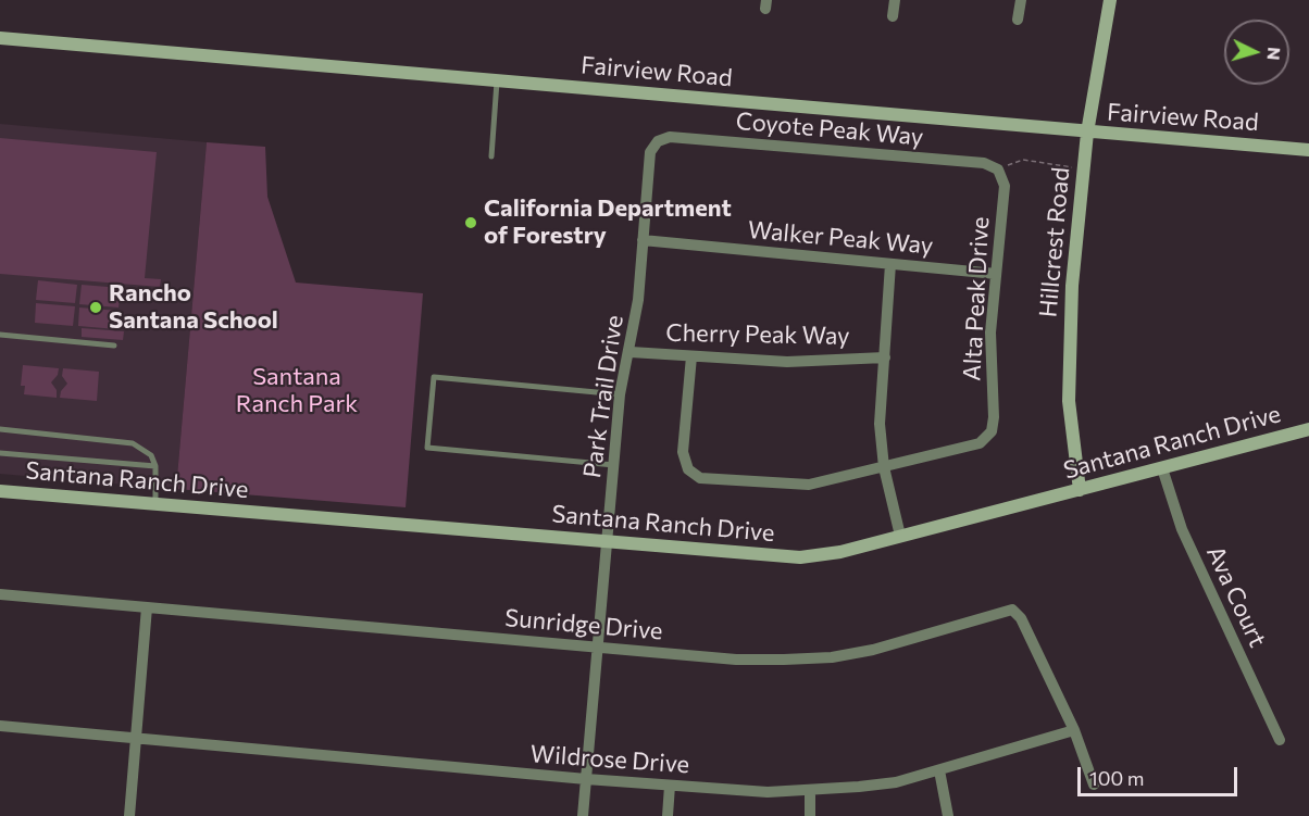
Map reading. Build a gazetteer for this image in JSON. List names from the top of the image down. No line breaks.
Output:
{"streets":{"street":["Fairview Road","Coyote Peak Way","Walker Peak Way","Hillcrest Road","Alta Peak Drive","Cherry Peak Way","Park Trail Drive","Santana Ranch Drive","Ava Court","Sunridge Drive","Wildrose Drive"]},"crossings":[["Fairview Road","Hillcrest Road"],["Coyote Peak Way","Alta Peak Drive"],["Coyote Peak Way","Park Trail Drive"],["Walker Peak Way","Alta Peak Drive"],["Walker Peak Way","Park Trail Drive"],["Hillcrest Road","Santana Ranch Drive"],["Cherry Peak Way","Park Trail Drive"],["Park Trail Drive","Santana Ranch Drive"],["Park Trail Drive","Sunridge Drive"],["Park Trail Drive","Wildrose Drive"],["Santana Ranch Drive","Ava Court"],["Sunridge Drive","Wildrose Drive"]],"parks":["Santana Ranch Park"],"places":["California Department of Forestry","Rancho Santana School"],"scale_bar":"100 m","north":"right"}
